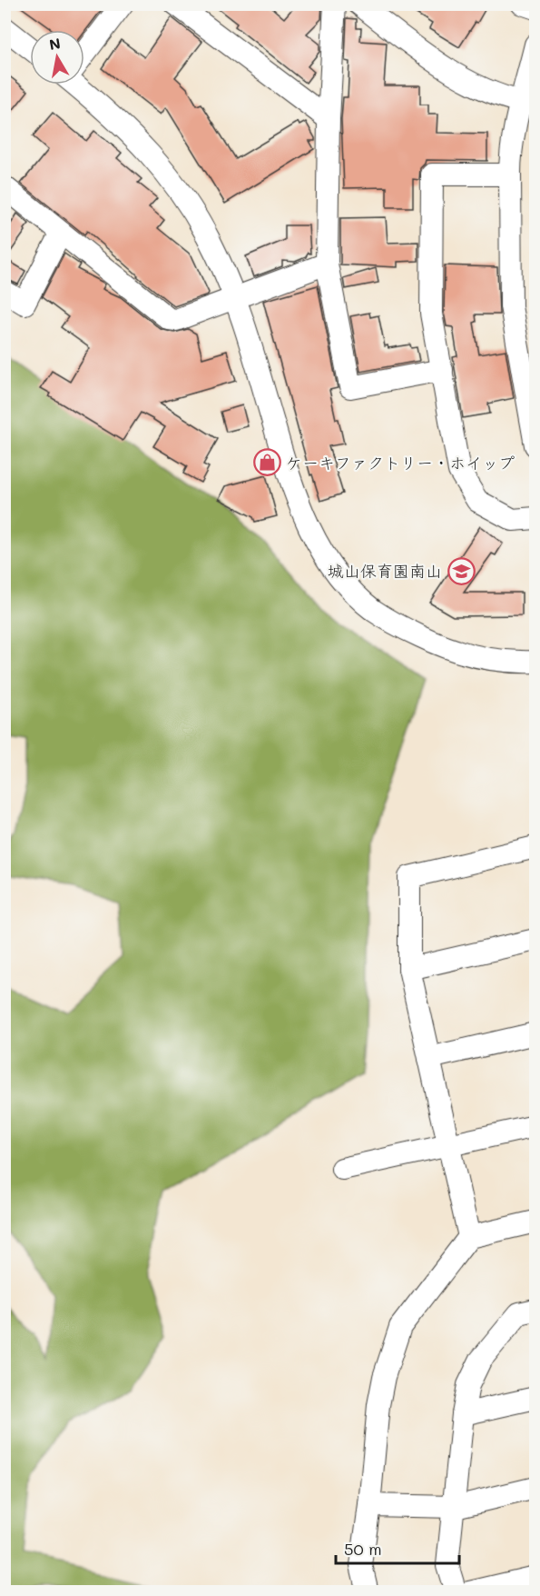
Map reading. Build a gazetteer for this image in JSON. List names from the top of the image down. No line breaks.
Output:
{"places":{"shop":["ケーキファクトリー・ホイップ"],"school or university":["城山保育園南山"]},"scale_bar":"50 m","north":"top"}
